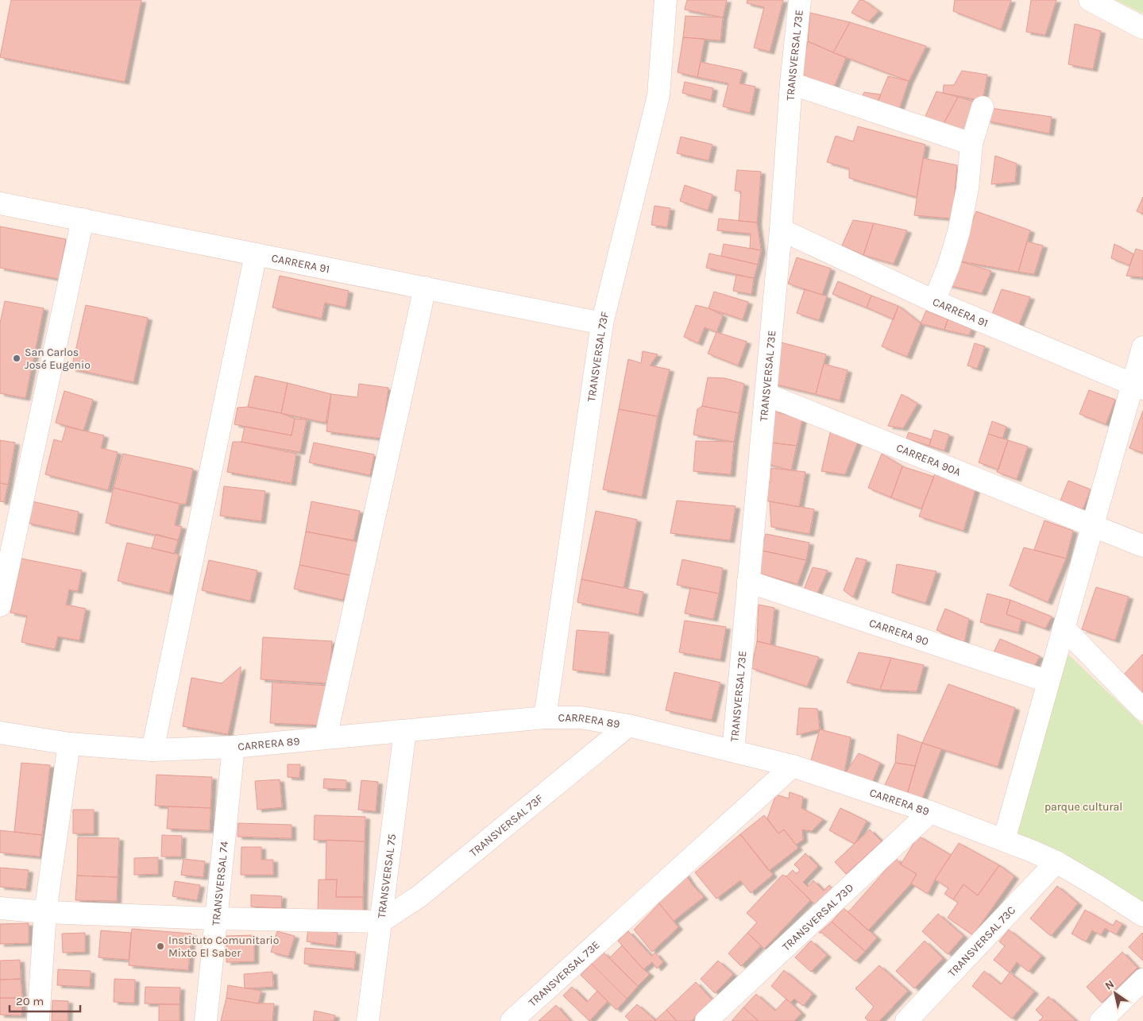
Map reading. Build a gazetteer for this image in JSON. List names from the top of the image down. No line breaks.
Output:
{"streets":{"street":["TRANSVERSAL 73E","CARRERA 91","TRANSVERSAL 73F","CARRERA 90A","CARRERA 90","CARRERA 89","TRANSVERSAL 75","TRANSVERSAL 74","TRANSVERSAL 73D","TRANSVERSAL 73C"]},"crossings":[["TRANSVERSAL 73E","CARRERA 91"],["TRANSVERSAL 73E","CARRERA 90A"],["TRANSVERSAL 73E","CARRERA 90"],["TRANSVERSAL 73E","CARRERA 89"],["CARRERA 91","TRANSVERSAL 73F"],["TRANSVERSAL 73F","CARRERA 89"],["TRANSVERSAL 73F","TRANSVERSAL 75"],["CARRERA 89","TRANSVERSAL 75"],["CARRERA 89","TRANSVERSAL 74"],["CARRERA 89","TRANSVERSAL 73D"],["CARRERA 89","TRANSVERSAL 73C"]],"parks":["parque cultural"],"places":["San Carlos José Eugenio","Instituto Comunitario Mixto El Saber"],"scale_bar":"20 m","north":"top left"}
